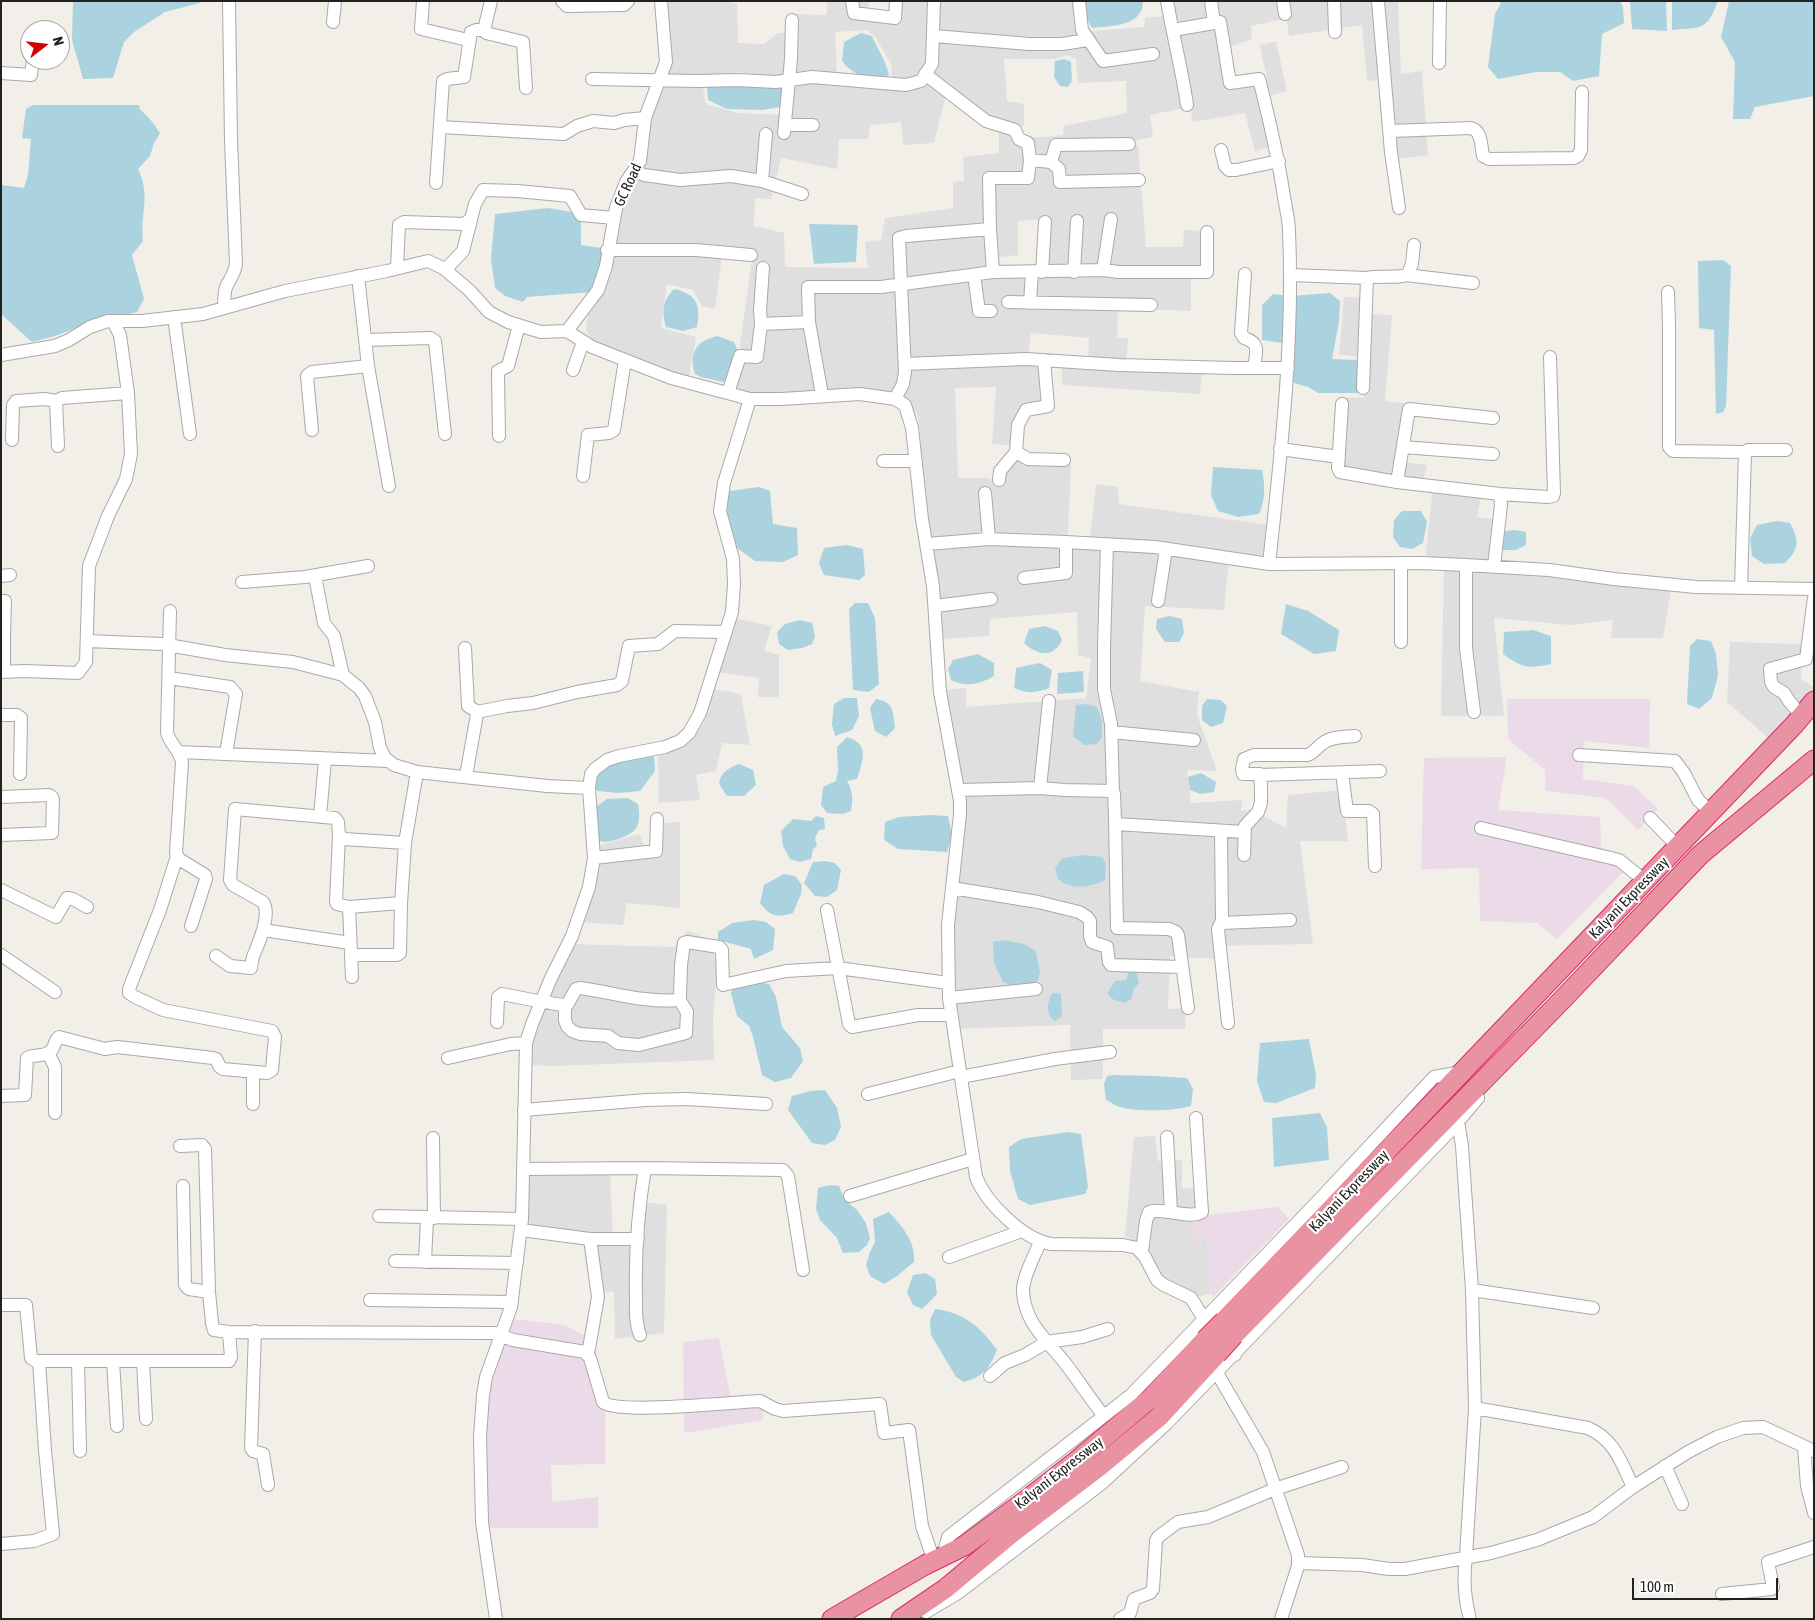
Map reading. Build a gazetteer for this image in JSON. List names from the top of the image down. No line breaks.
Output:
{"streets":{"highway":["Kalyani Expressway"],"street":["GC Road"]},"scale_bar":"100 m","north":"right"}
